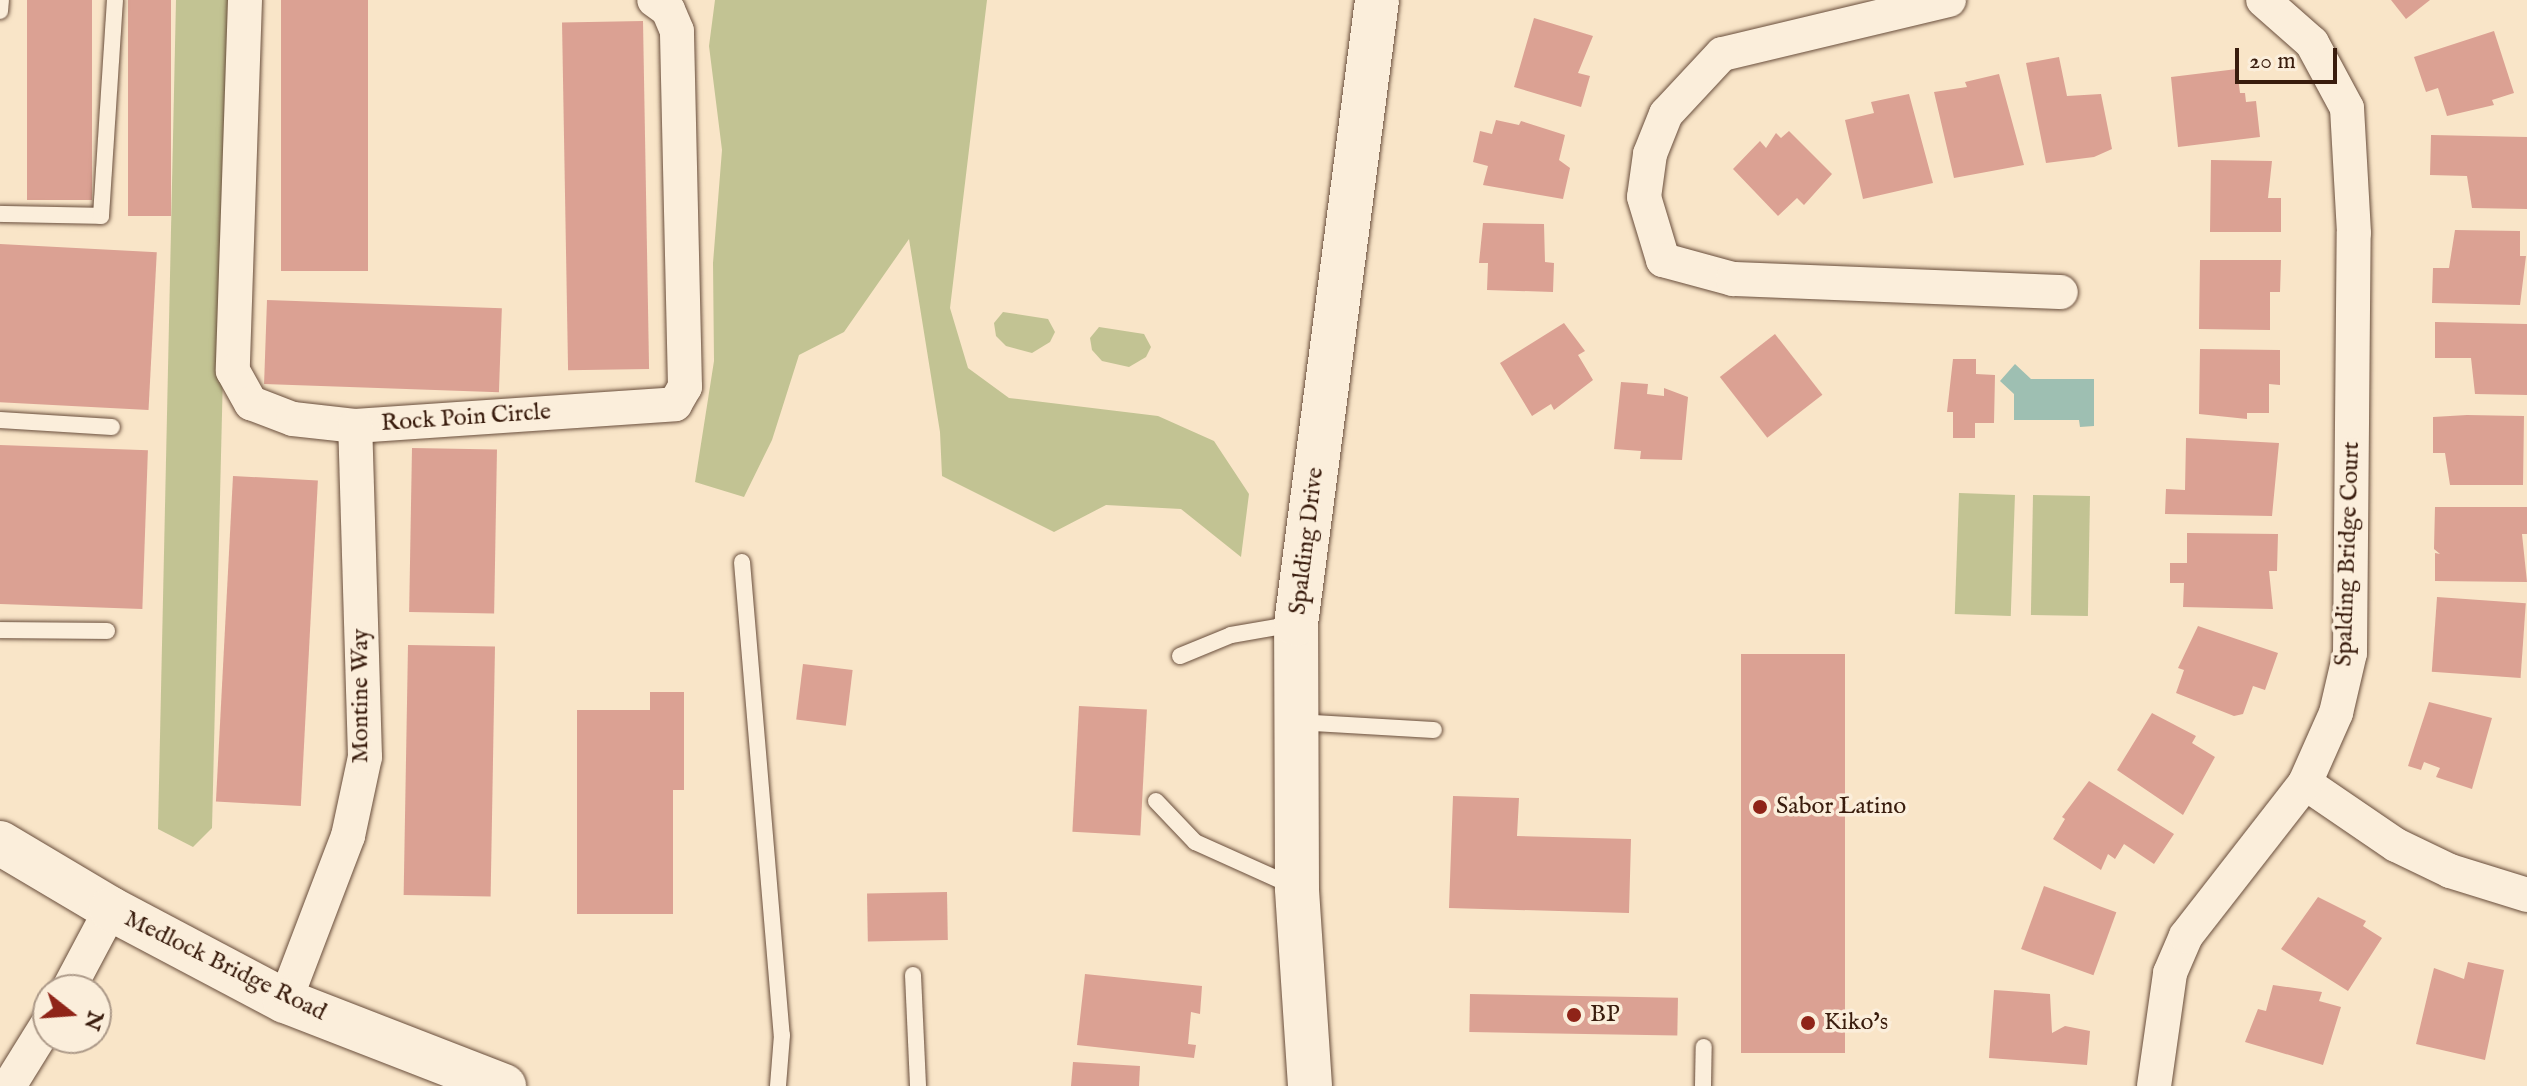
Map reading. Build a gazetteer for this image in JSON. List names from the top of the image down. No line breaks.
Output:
{"streets":{"main road":["Spalding Drive","Medlock Bridge Road"],"street":["Rock Poin Circle","Spalding Bridge Court","Montine Way"]},"crossings":[["Rock Poin Circle","Montine Way"],["Montine Way","Medlock Bridge Road"]],"places":["Sabor Latino","BP","Kiko's"],"scale_bar":"20 m","north":"right"}
